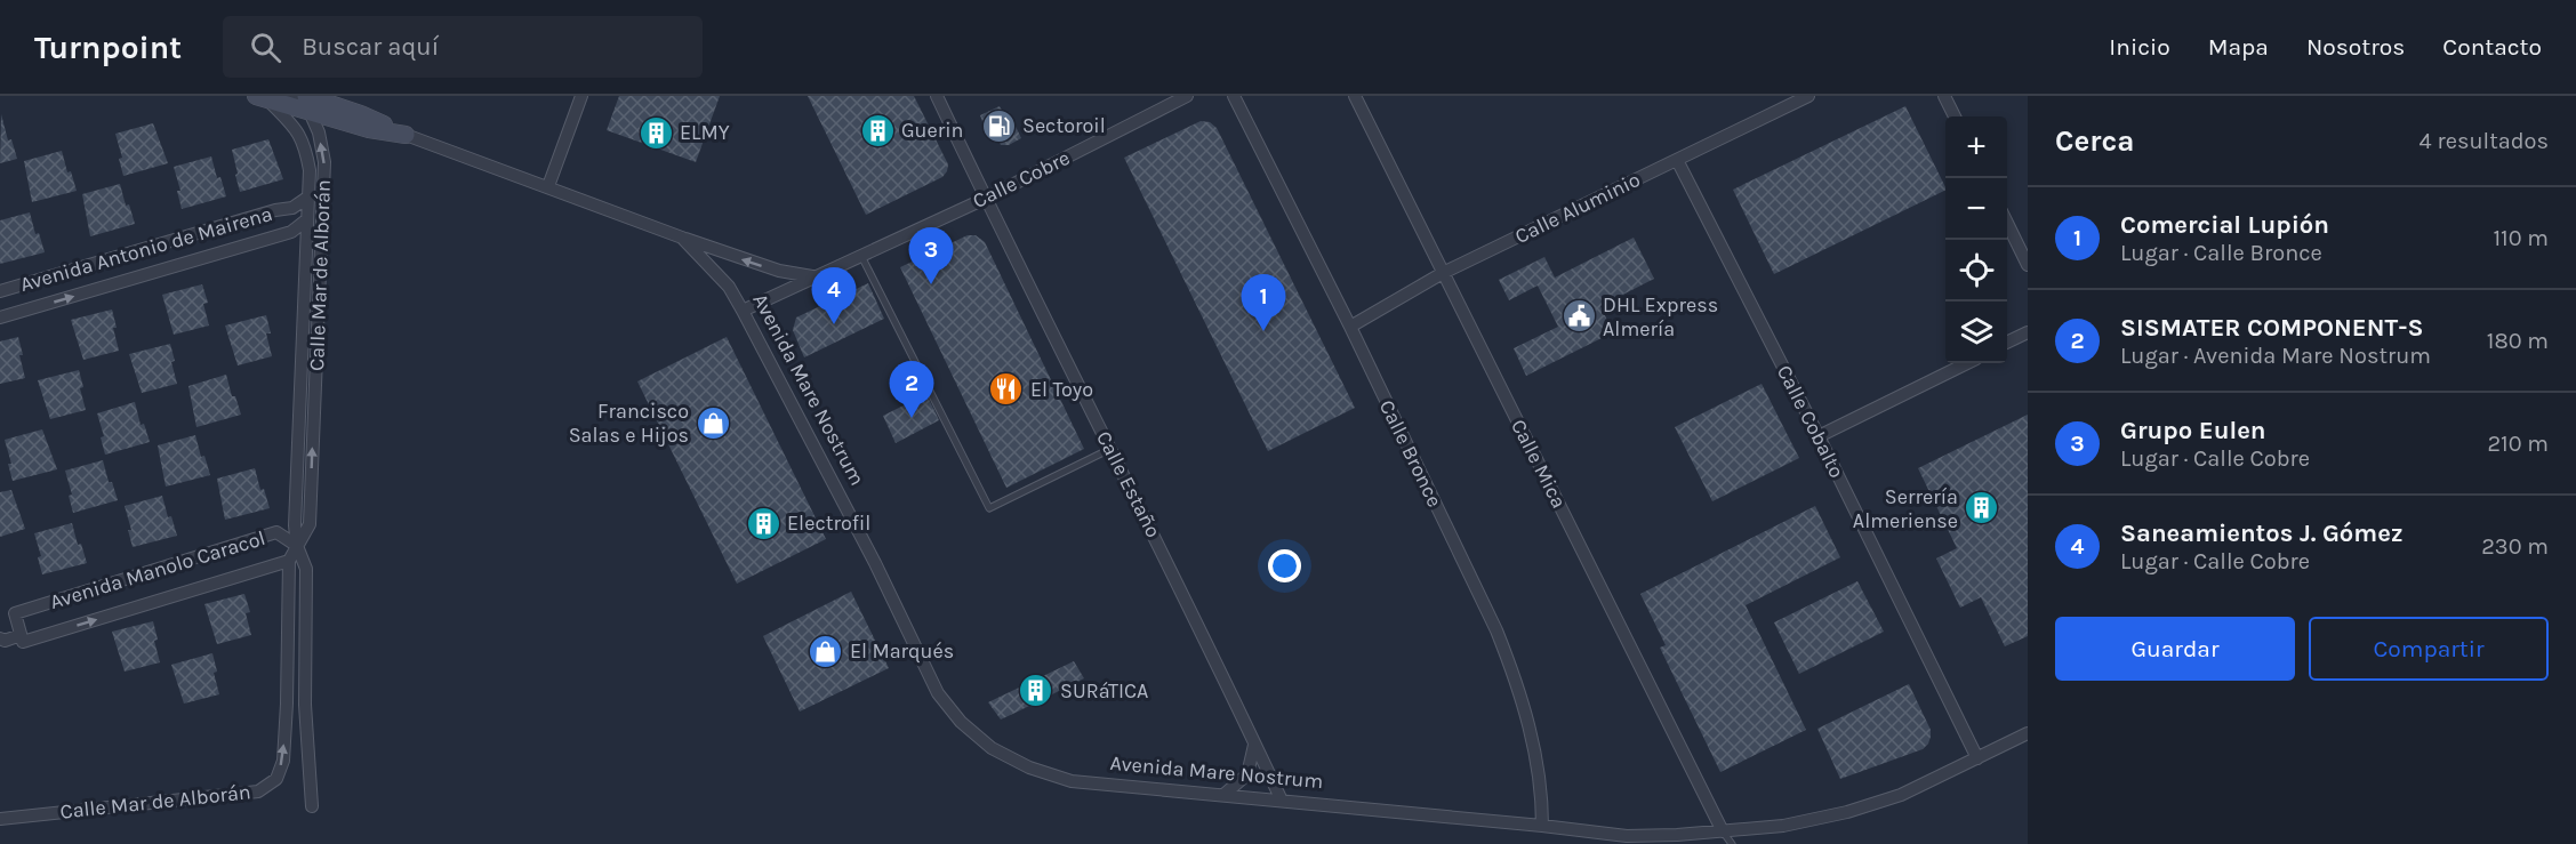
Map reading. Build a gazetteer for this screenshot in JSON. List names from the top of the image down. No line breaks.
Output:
{"streets":{"street":["Calle Cobre","Calle Aluminio","Avenida Antonio de Mairena","Calle Mar de Alborán","Avenida Mare Nostrum","Calle Cobalto","Calle Bronce","Calle Mica","Calle Estaño","Avenida Manolo Caracol"]},"crossings":[["Calle Cobre","Avenida Mare Nostrum"],["Calle Cobre","Calle Estaño"],["Calle Aluminio","Calle Cobalto"],["Calle Aluminio","Calle Bronce"],["Calle Aluminio","Calle Mica"],["Avenida Antonio de Mairena","Calle Mar de Alborán"],["Calle Mar de Alborán","Avenida Mare Nostrum"],["Calle Mar de Alborán","Avenida Manolo Caracol"],["Avenida Mare Nostrum","Calle Cobalto"],["Avenida Mare Nostrum","Calle Bronce"],["Avenida Mare Nostrum","Calle Mica"],["Avenida Mare Nostrum","Calle Estaño"]],"one_way":["Avenida Manolo Caracol"],"places":{"fuel station":["Sectoroil"],"building":["Guerin","ELMY","Serrería Almeriense","Electrofil","SURáTICA"],"public building":["DHL Express Almería"],"restaurant":["El Toyo"],"shop":["Francisco Salas e Hijos","El Marqués"]},"page":{"header":"Turnpoint","search":"Buscar aquí","nav":["Inicio","Mapa","Nosotros","Contacto"],"heading":["Cerca","4 resultados"],"map_buttons":["+","−"],"list":[{"mark":"1","name":"Comercial Lupión","note":"Lugar · Calle Bronce","value":"110 m"},{"mark":"2","name":"SISMATER COMPONENT-S","note":"Lugar · Avenida Mare Nostrum","value":"180 m"},{"mark":"3","name":"Grupo Eulen","note":"Lugar · Calle Cobre","value":"210 m"},{"mark":"4","name":"Saneamientos J. Gómez","note":"Lugar · Calle Cobre","value":"230 m"}],"pins":["3","4","1","2"],"buttons":["Guardar","Compartir"]}}
